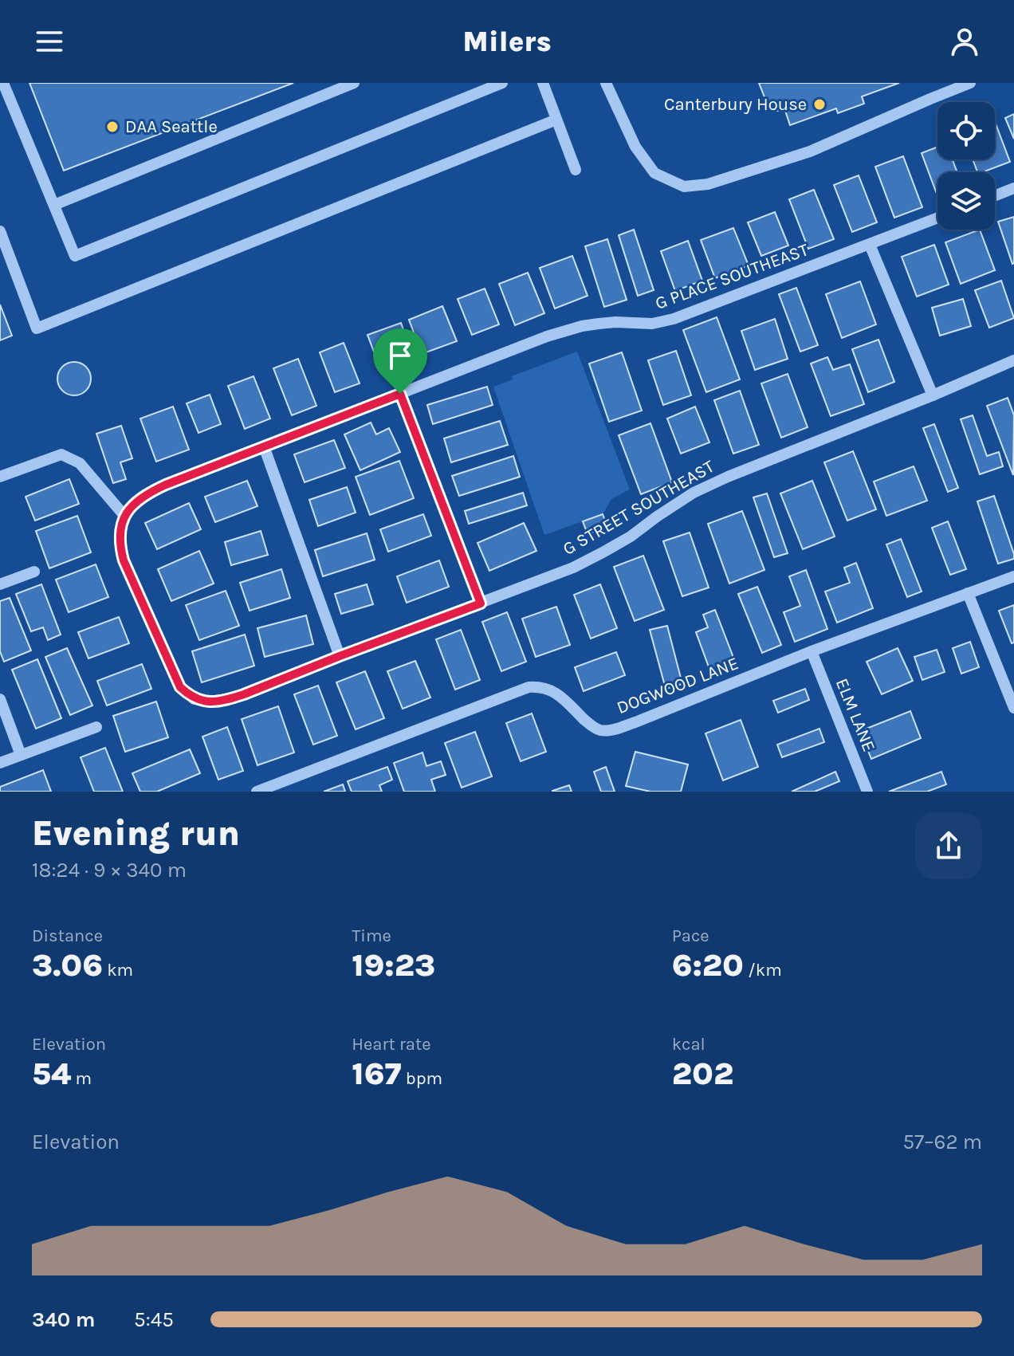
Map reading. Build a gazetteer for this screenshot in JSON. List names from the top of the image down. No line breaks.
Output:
{"streets":{"street":["G PLACE SOUTHEAST","G STREET SOUTHEAST","DOGWOOD LANE","ELM LANE"]},"crossings":[["G PLACE SOUTHEAST","G STREET SOUTHEAST"],["DOGWOOD LANE","ELM LANE"]],"places":["Canterbury House","DAA Seattle"],"page":{"header":"Milers","heading":["Evening run","18:24 · 9 × 340 m"],"stats":[["Distance","3.06 km"],["Time","19:23"],["Pace","6:20 /km"],["Elevation","54 m"],["Heart rate","167 bpm"],["kcal","202"]],"chart":["Elevation","57–62 m"],"list":[{"name":"340 m","note":"5:45"}]}}
